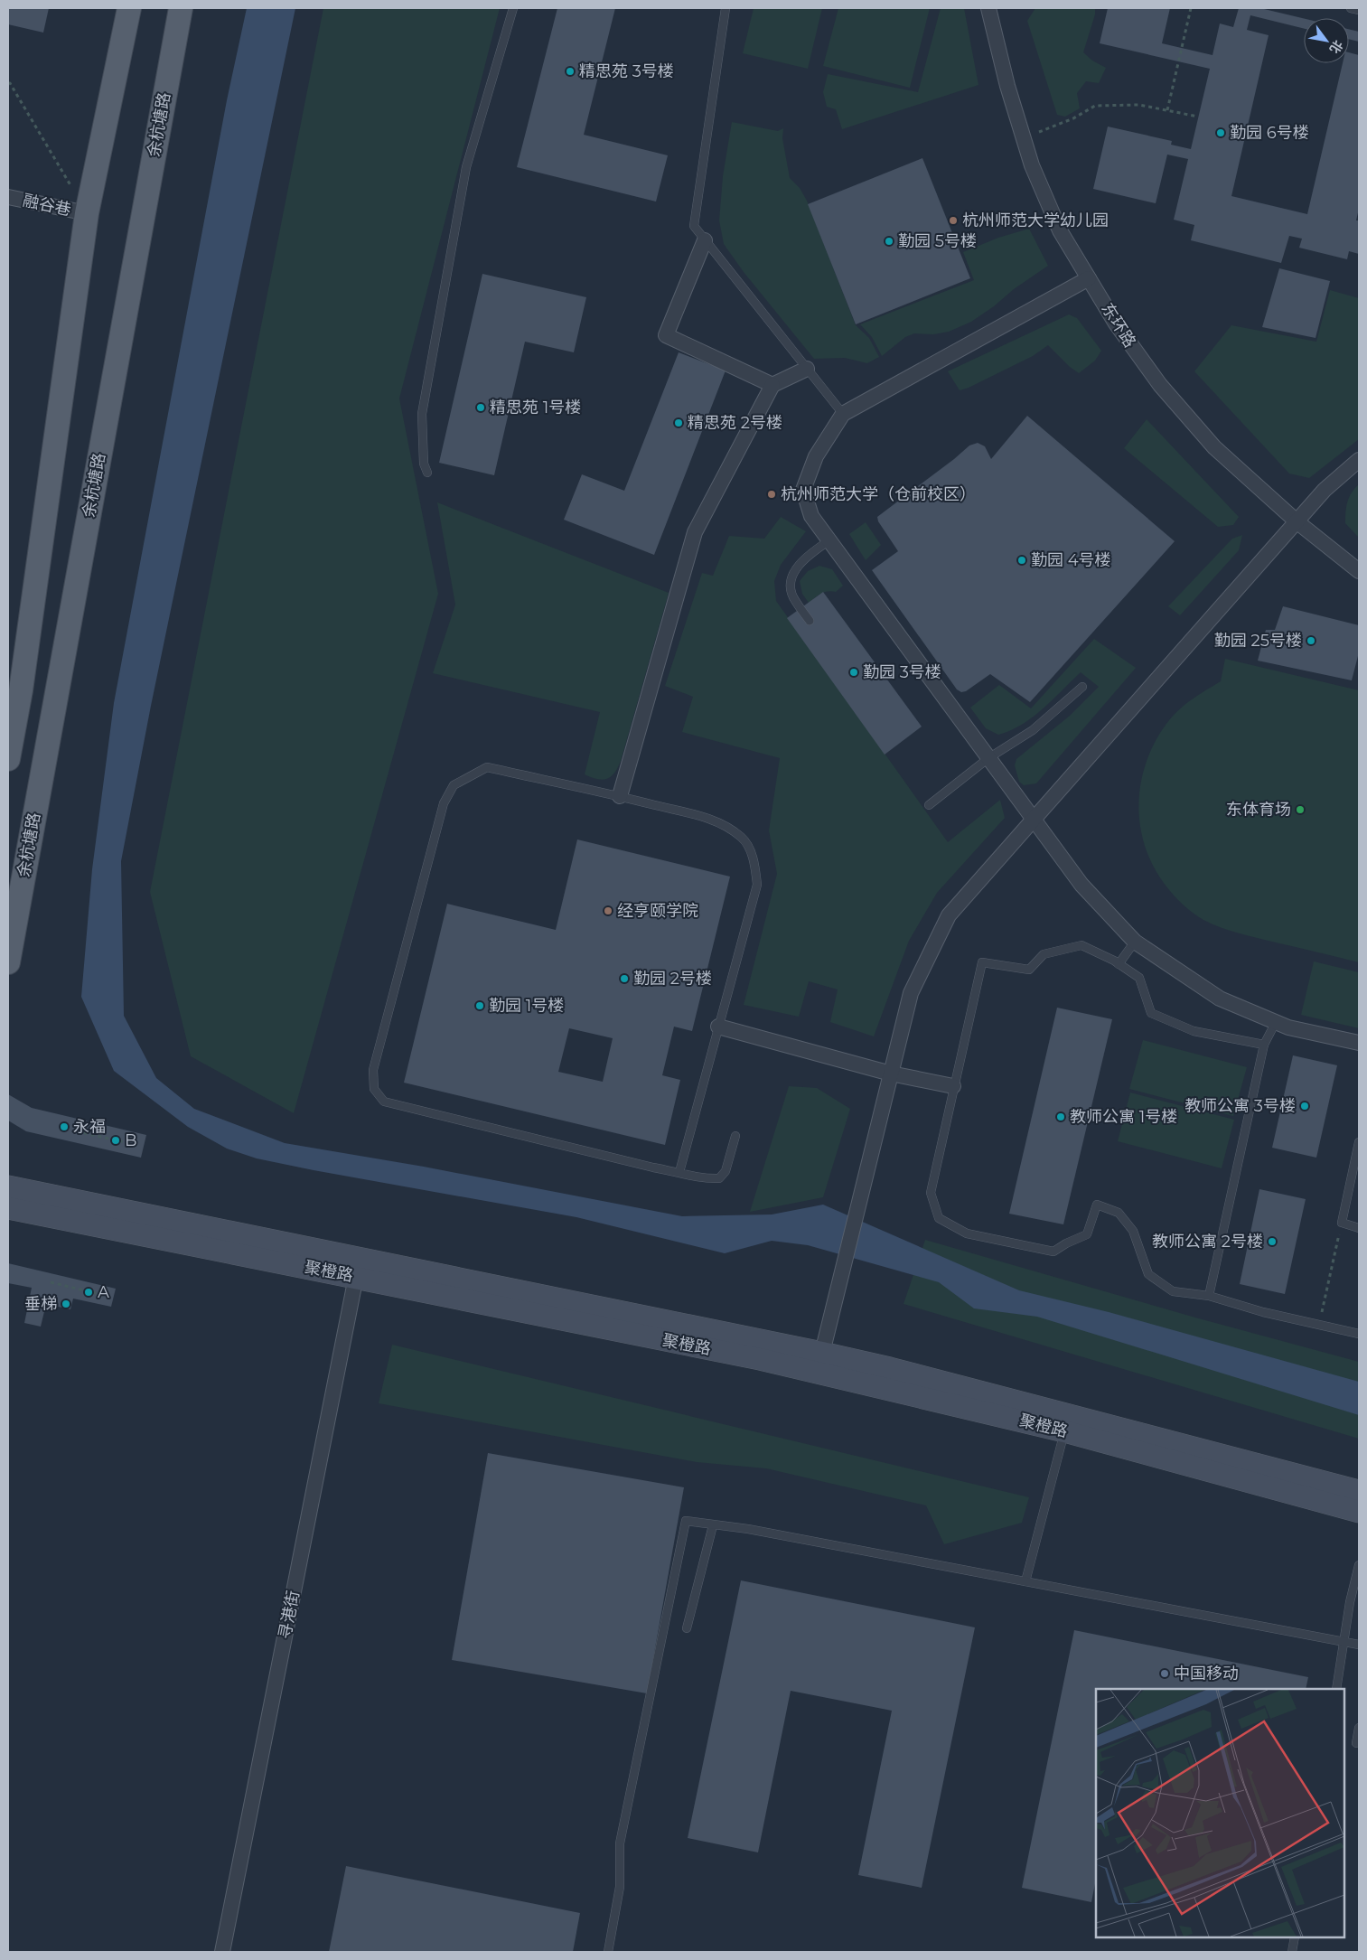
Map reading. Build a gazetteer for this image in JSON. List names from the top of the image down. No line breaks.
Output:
{"streets":{"main road":["余杭塘路"],"street":["融谷巷","东环路","聚橙路","寻港街"]},"crossings":[["聚橙路","寻港街"]],"places":["精思苑 3号楼","勤园 6号楼","杭州师范大学幼儿园","勤园 5号楼","精思苑 1号楼","精思苑 2号楼","杭州师范大学（仓前校区）","勤园 4号楼","勤园 25号楼","勤园 3号楼","东体育场","经亨颐学院","勤园 2号楼","勤园 1号楼","教师公寓 3号楼","教师公寓 1号楼","永福","B","教师公寓 2号楼","A","垂梯","中国移动"],"north":"bottom right"}
